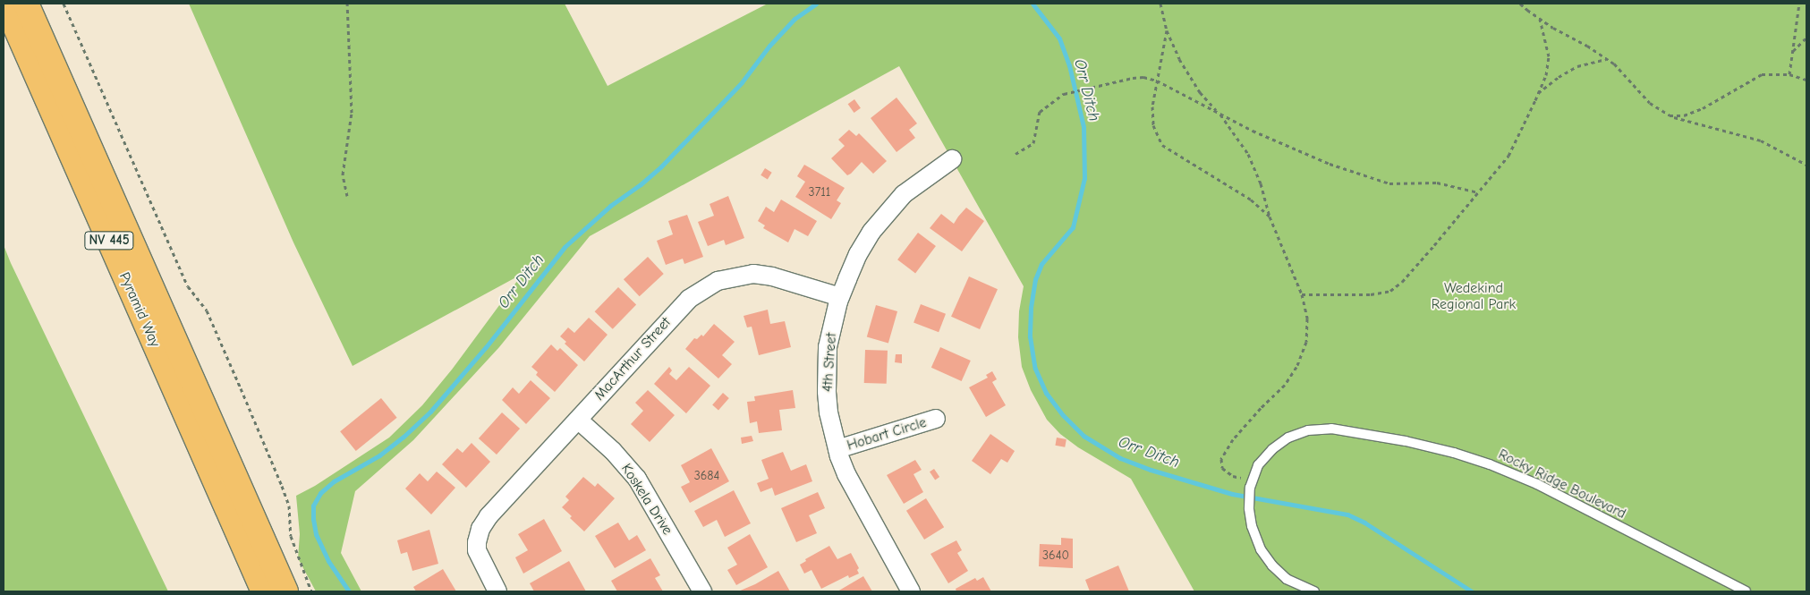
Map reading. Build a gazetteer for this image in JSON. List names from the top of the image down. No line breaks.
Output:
{"streets":{"main road":["NV 445","Pyramid Way"],"street":["MacArthur Street","4th Street","Hobart Circle","Koskela Drive"],"lane":["Rocky Ridge Boulevard"]},"crossings":[["MacArthur Street","4th Street"],["MacArthur Street","Koskela Drive"],["4th Street","Hobart Circle"]],"water":["Orr Ditch"],"parks":["Wedekind Regional Park"],"house_numbers":["3711","3684","3640"]}
